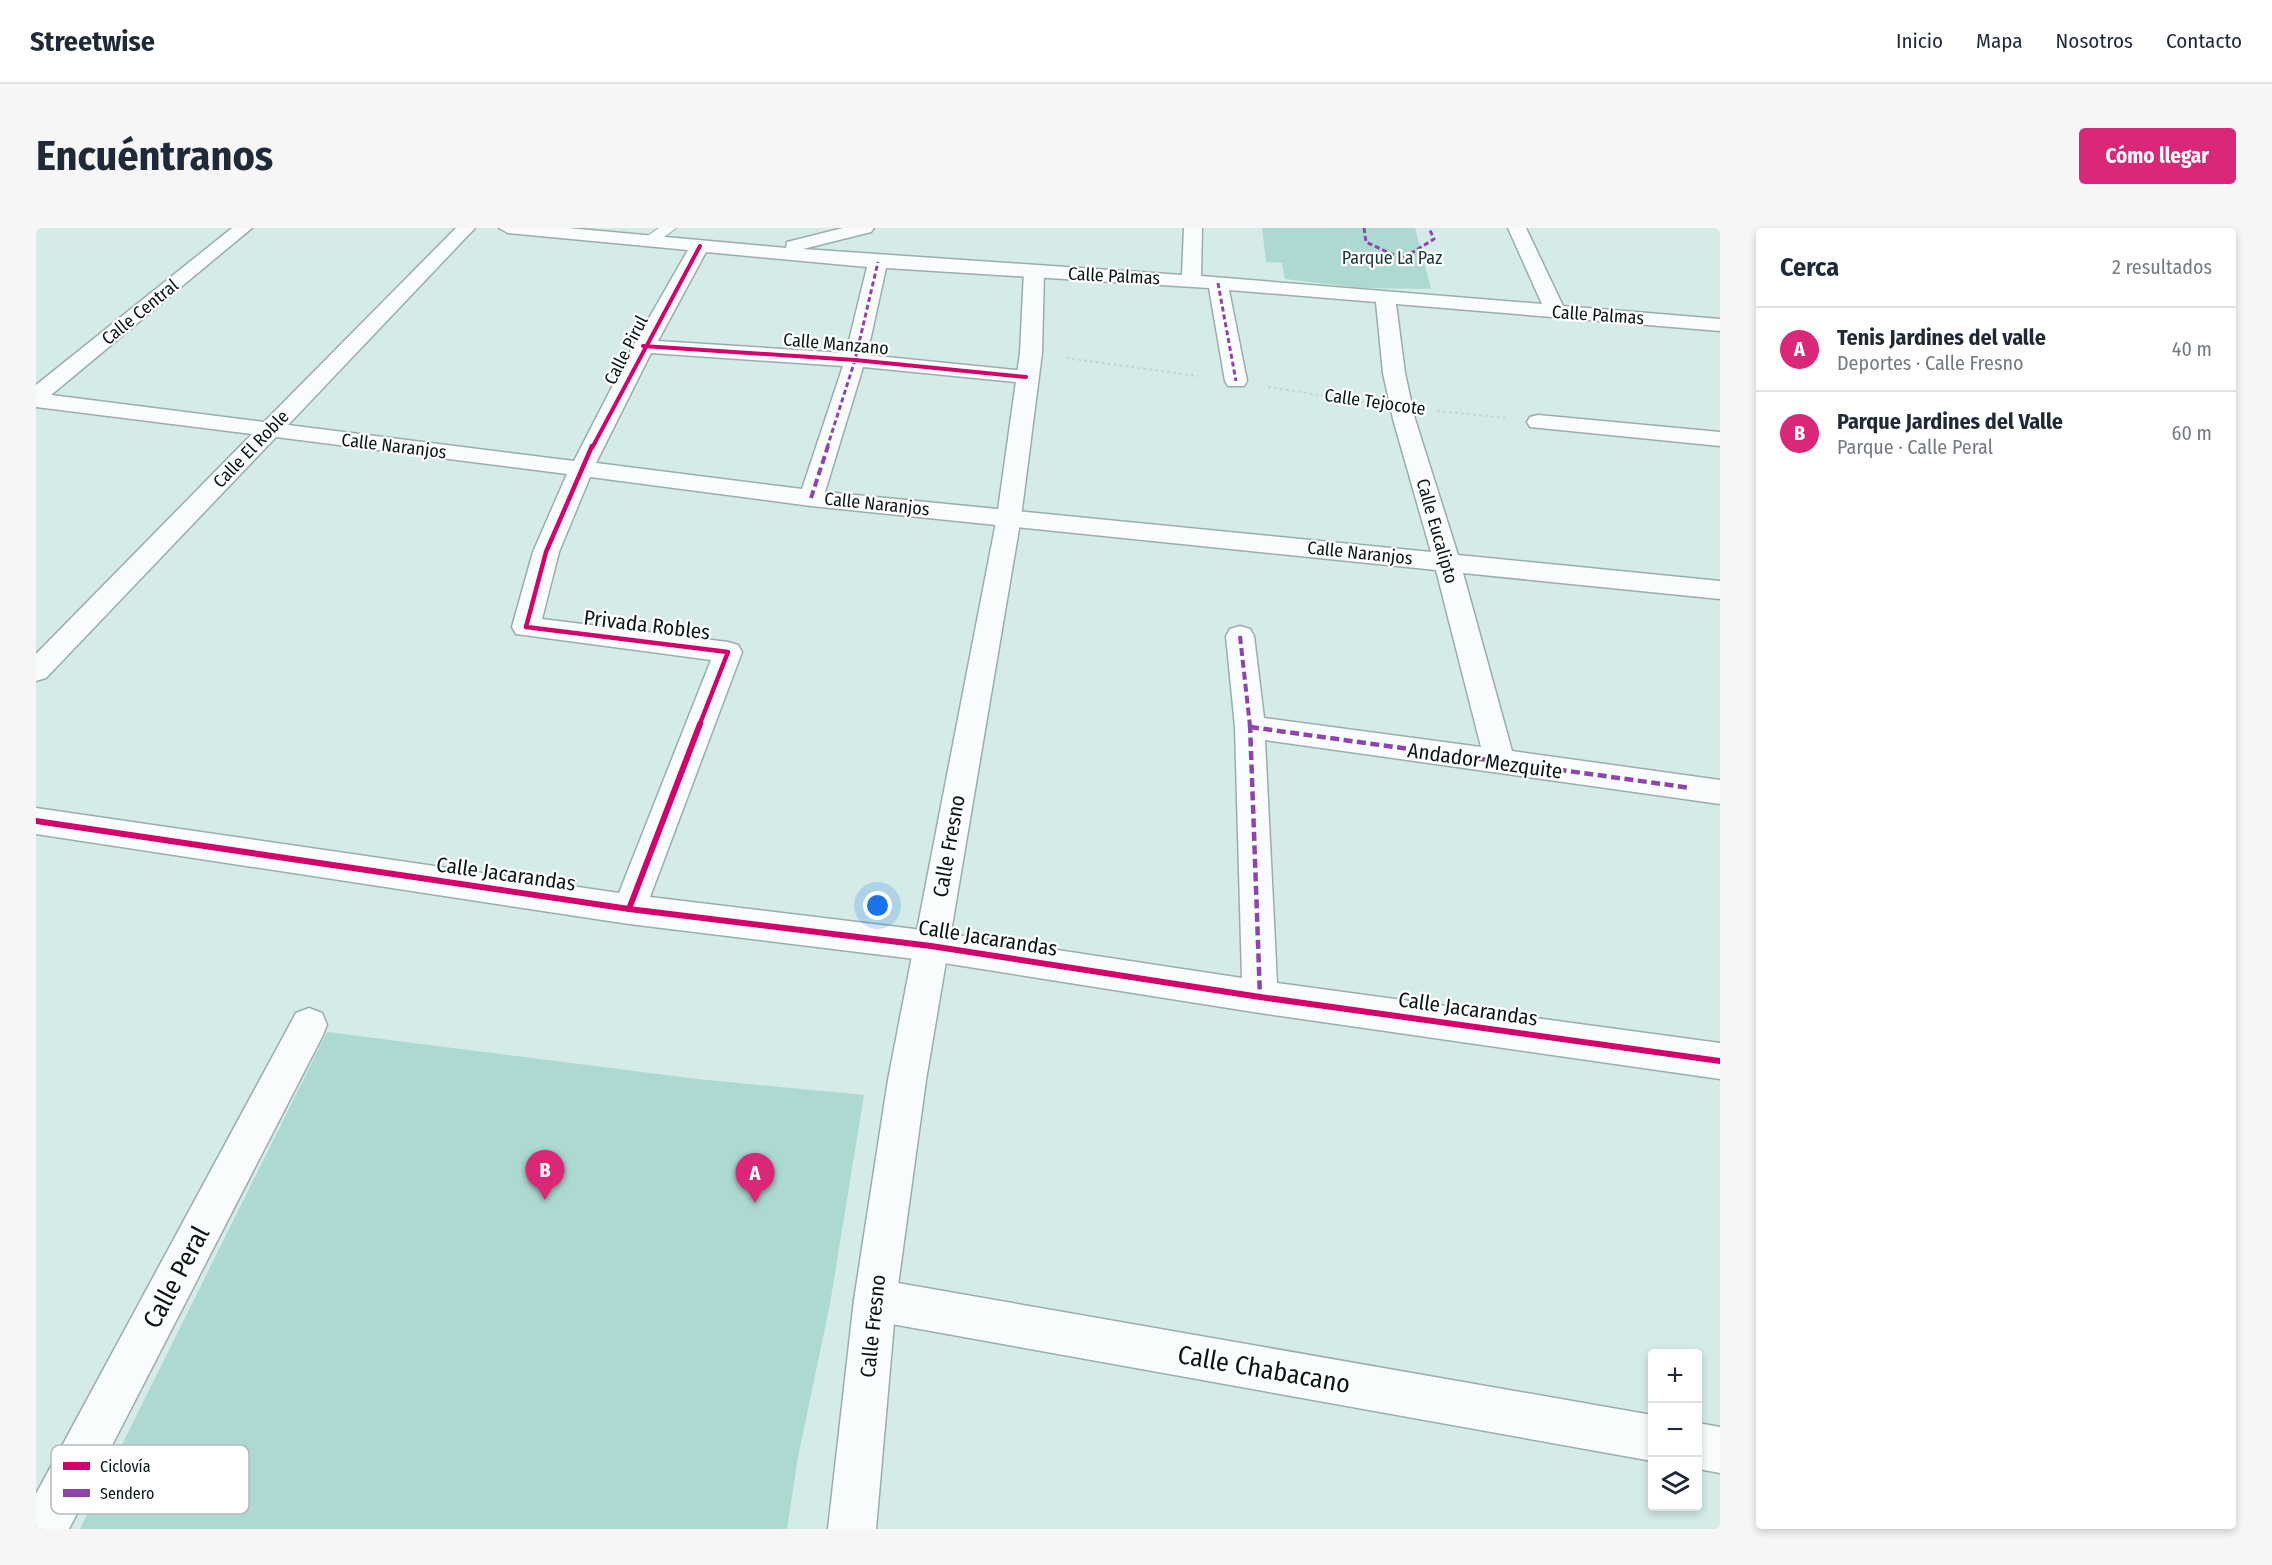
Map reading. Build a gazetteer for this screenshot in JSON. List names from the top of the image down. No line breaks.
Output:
{"streets":{"street":["Calle Palmas","Calle Central","Calle Manzano","Calle Pirul","Calle Naranjos","Calle El Roble","Calle Eucalipto","Privada Robles","Andador Mezquite","Calle Fresno","Calle Jacarandas","Calle Peral","Calle Chabacano"],"path":["Calle Tejocote"]},"crossings":[["Calle Palmas","Calle Pirul"],["Calle Palmas","Calle Eucalipto"],["Calle Palmas","Calle Fresno"],["Calle Central","Calle Naranjos"],["Calle Manzano","Calle Pirul"],["Calle Manzano","Calle Tejocote"],["Calle Manzano","Calle Fresno"],["Calle Pirul","Calle Naranjos"],["Calle Pirul","Privada Robles"],["Calle Tejocote","Calle Eucalipto"],["Calle Tejocote","Calle Fresno"],["Calle Naranjos","Calle El Roble"],["Calle Naranjos","Calle Eucalipto"],["Calle Naranjos","Privada Robles"],["Calle Naranjos","Calle Fresno"],["Calle Eucalipto","Andador Mezquite"],["Privada Robles","Calle Jacarandas"],["Calle Fresno","Calle Jacarandas"],["Calle Fresno","Calle Chabacano"]],"parks":["Parque La Paz"],"legend":["Ciclovía","Sendero"],"page":{"header":"Streetwise","nav":["Inicio","Mapa","Nosotros","Contacto"],"buttons":"Cómo llegar","title":"Encuéntranos","heading":["Cerca","2 resultados"],"list":[{"mark":"A","name":"Tenis Jardines del valle","note":"Deportes · Calle Fresno","value":"40 m"},{"mark":"B","name":"Parque Jardines del Valle","note":"Parque · Calle Peral","value":"60 m"}],"pins":["B","A"],"map_buttons":["+","−"]}}
